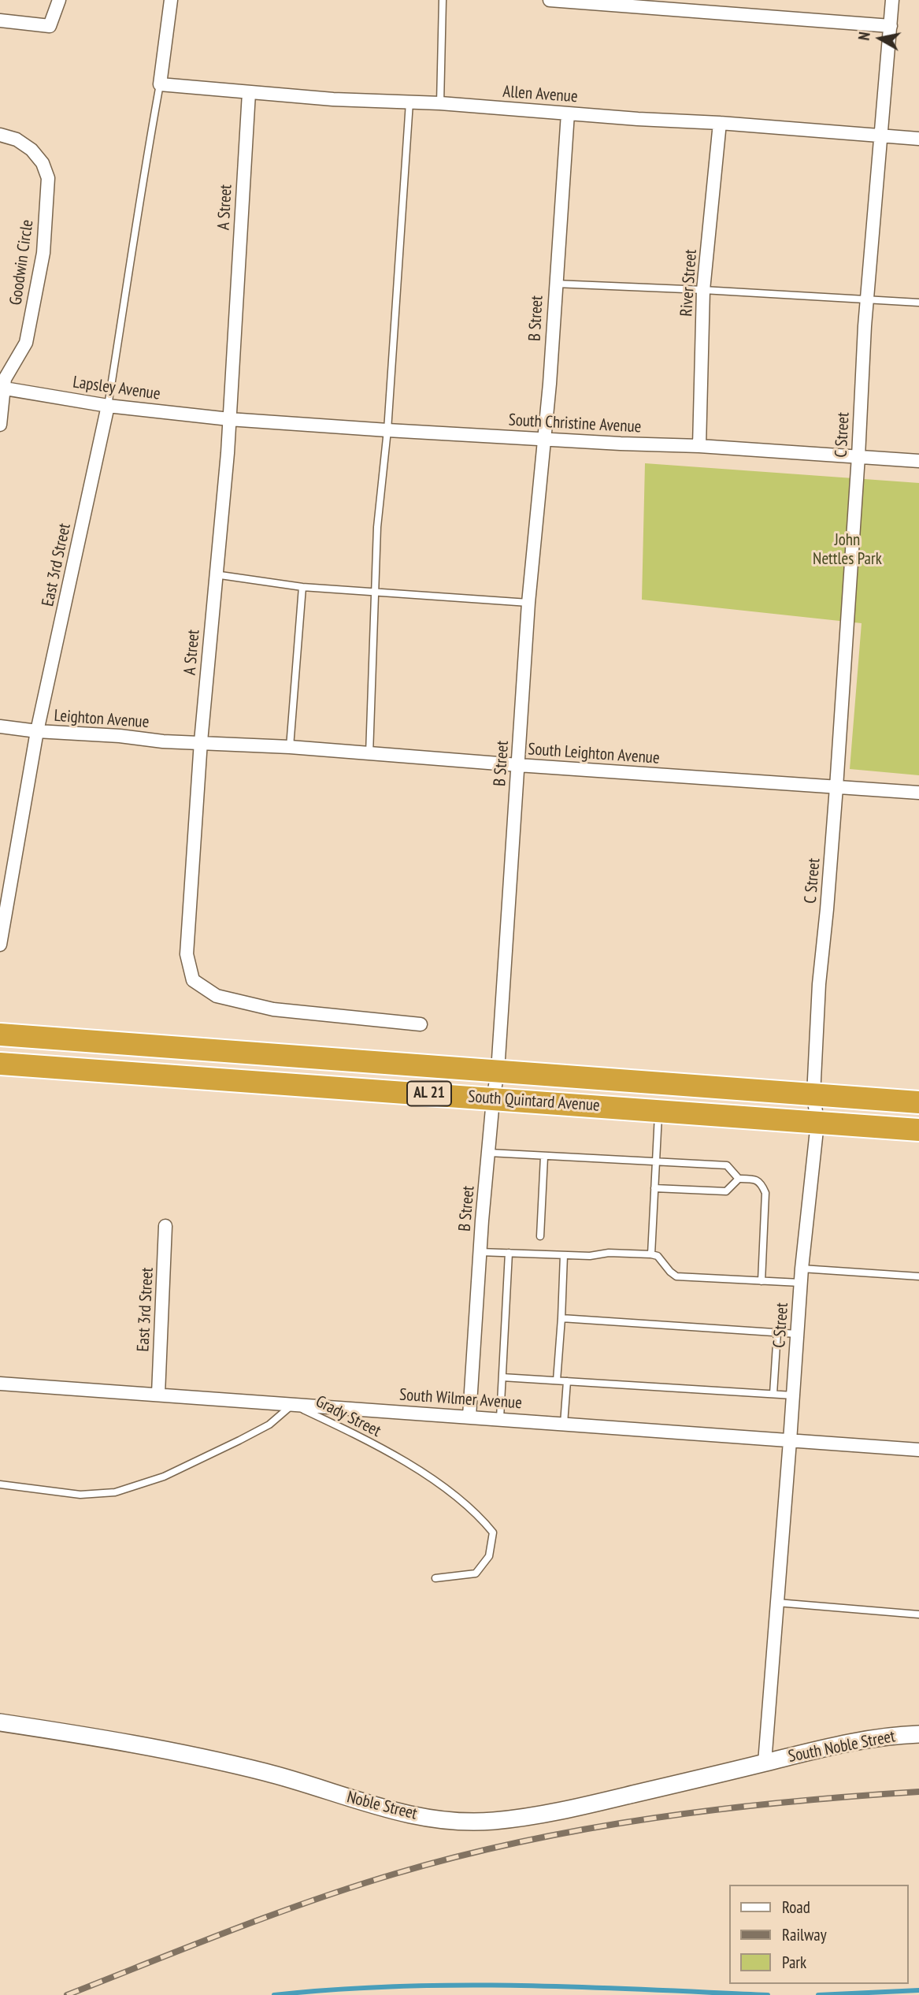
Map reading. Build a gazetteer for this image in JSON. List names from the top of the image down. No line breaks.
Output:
{"streets":{"highway":["AL 21","South Quintard Avenue"],"main road":["South Noble Street","Noble Street"],"street":["Allen Avenue","A Street","Goodwin Circle","River Street","B Street","Lapsley Avenue","South Christine Avenue","C Street","East 3rd Street","Leighton Avenue","South Leighton Avenue","South Wilmer Avenue"],"lane":["Grady Street"]},"crossings":[["Allen Avenue","A Street"],["Allen Avenue","River Street"],["Allen Avenue","B Street"],["Allen Avenue","C Street"],["A Street","Lapsley Avenue"],["A Street","South Christine Avenue"],["A Street","Leighton Avenue"],["A Street","South Leighton Avenue"],["Goodwin Circle","Lapsley Avenue"],["River Street","South Christine Avenue"],["B Street","South Christine Avenue"],["B Street","South Leighton Avenue"],["B Street","South Quintard Avenue"],["B Street","South Wilmer Avenue"],["Lapsley Avenue","South Christine Avenue"],["Lapsley Avenue","East 3rd Street"],["South Christine Avenue","C Street"],["C Street","South Leighton Avenue"],["C Street","South Quintard Avenue"],["C Street","South Wilmer Avenue"],["C Street","South Noble Street"],["C Street","Noble Street"],["East 3rd Street","Leighton Avenue"],["East 3rd Street","South Wilmer Avenue"],["Leighton Avenue","South Leighton Avenue"],["South Wilmer Avenue","Grady Street"],["South Noble Street","Noble Street"]],"parks":["John Nettles Park"],"legend":["Road","Railway","Park"],"north":"left"}
